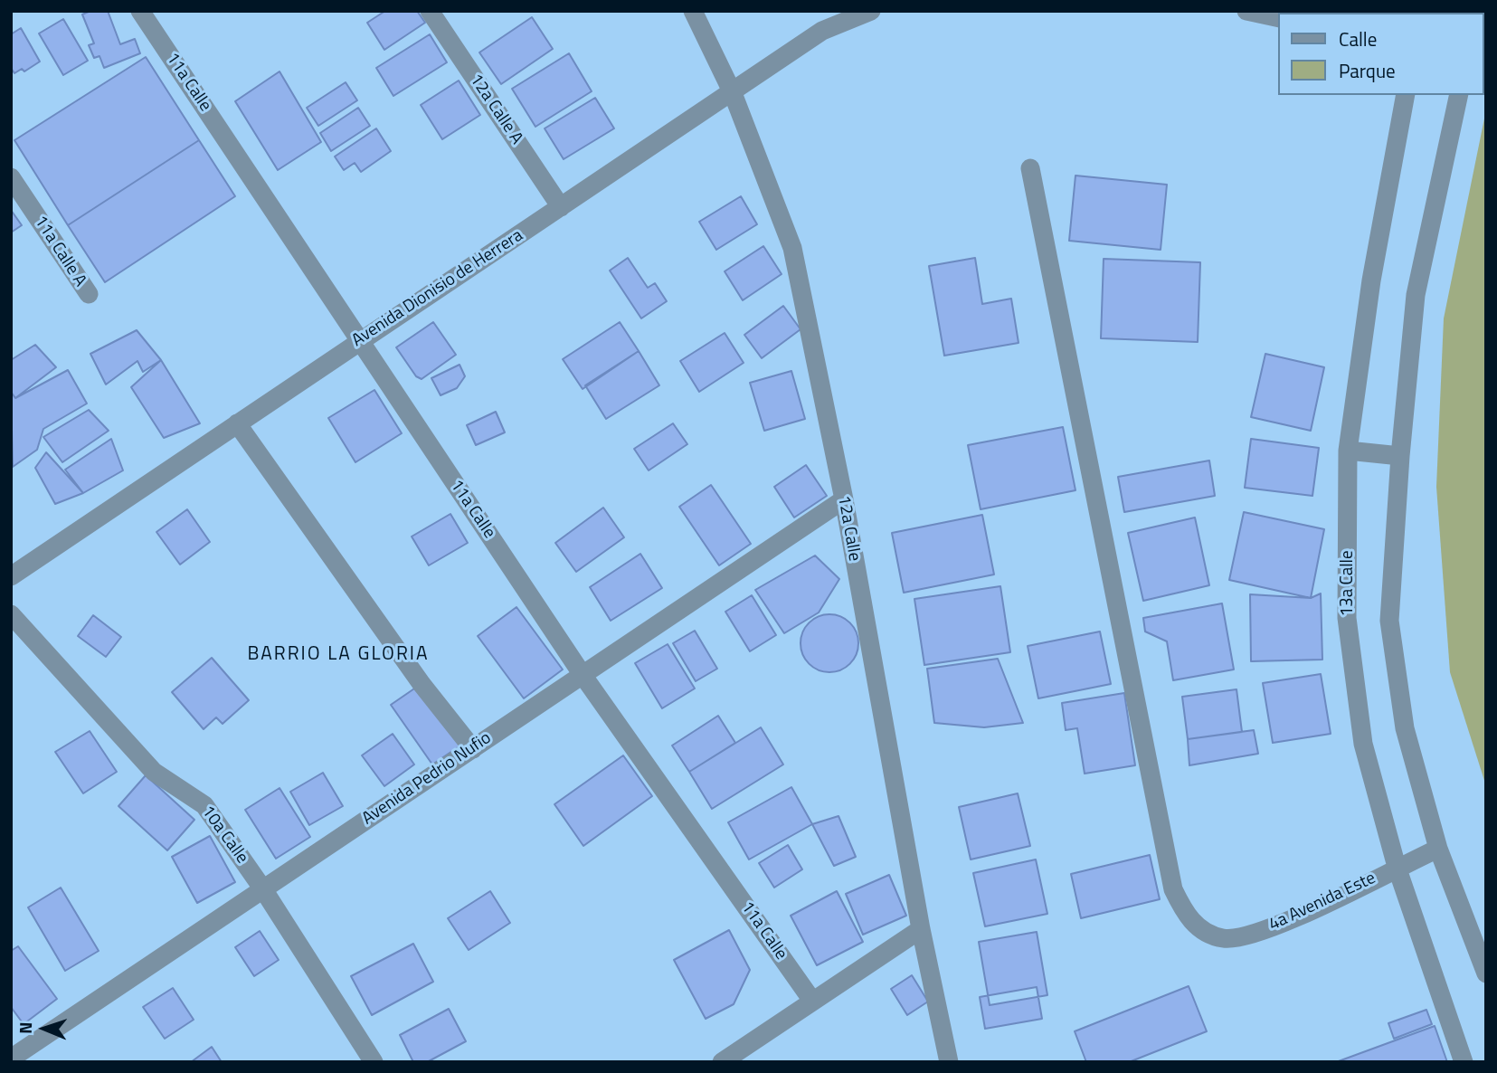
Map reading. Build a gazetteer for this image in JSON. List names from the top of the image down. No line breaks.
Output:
{"streets":{"street":["11a Calle","12a Calle A","11a Calle A","Avenida Dionisio de Herrera","12a Calle","13a Calle","Avenida Pedrio Nufio","10a Calle","4a Avenida Este"]},"crossings":[["11a Calle","Avenida Dionisio de Herrera"],["11a Calle","Avenida Pedrio Nufio"],["12a Calle A","Avenida Dionisio de Herrera"],["Avenida Dionisio de Herrera","12a Calle"],["12a Calle","Avenida Pedrio Nufio"],["13a Calle","4a Avenida Este"],["Avenida Pedrio Nufio","10a Calle"]],"districts":["BARRIO LA GLORIA"],"legend":["Calle","Parque"],"north":"left"}
